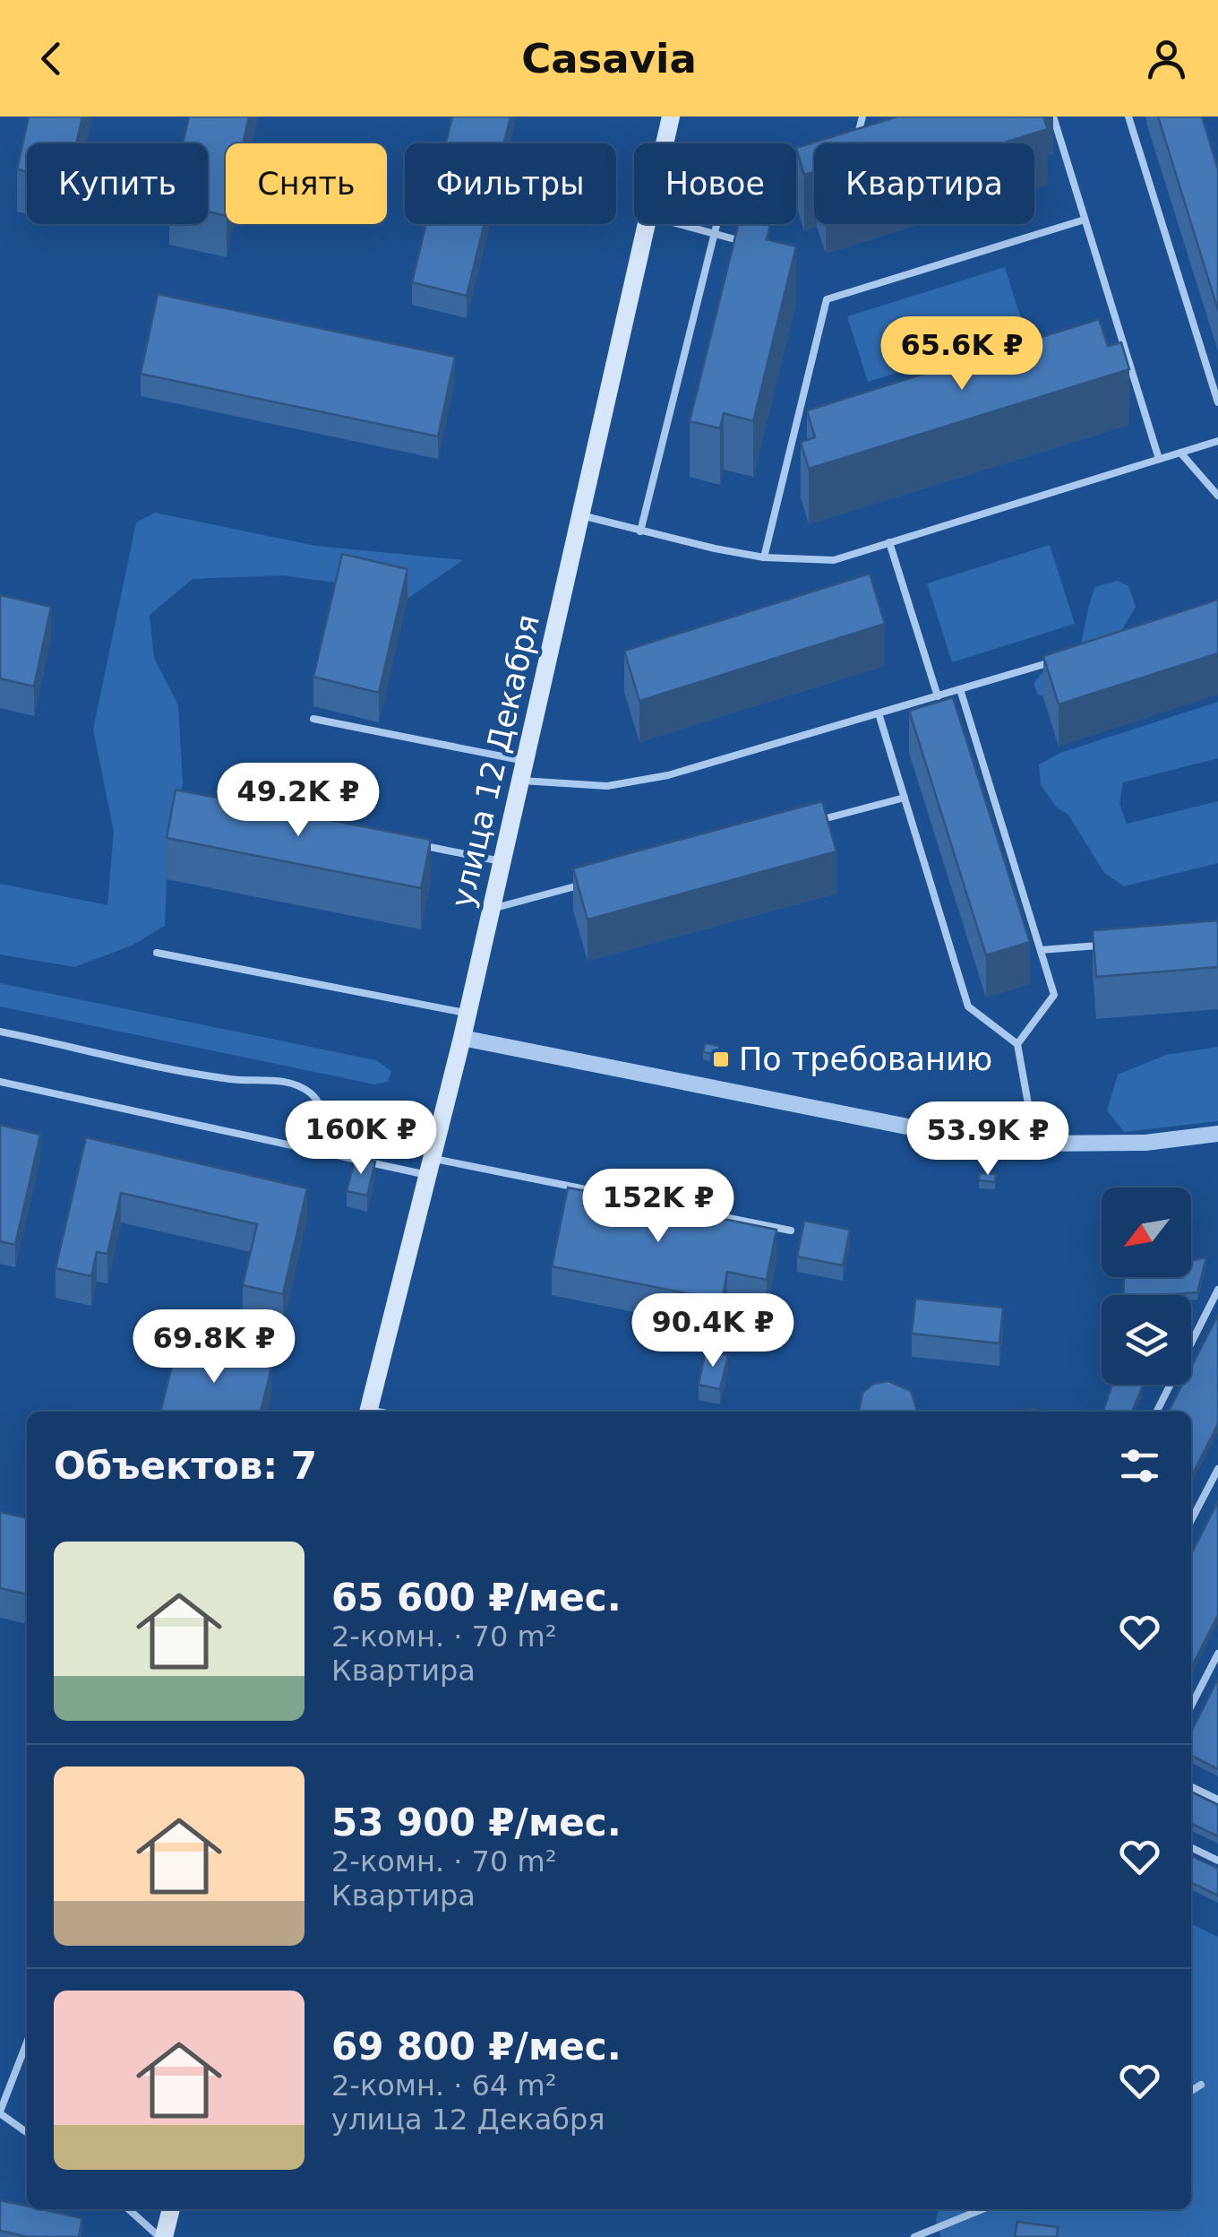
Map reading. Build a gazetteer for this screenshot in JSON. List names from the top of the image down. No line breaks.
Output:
{"streets":{"main road":["улица 12 Декабря"]},"places":{"transit":["По требованию"]},"north":"bottom left","page":{"header":"Casavia","chip":["Купить","Снять","Фильтры","Новое","Квартира"],"price":["65.6K ₽","49.2K ₽","160K ₽","53.9K ₽","152K ₽","90.4K ₽","69.8K ₽"],"heading":"Объектов: 7","list":[{"name":"65 600 ₽/мес.","note":"2-комн. · 70 m² · Квартира"},{"name":"53 900 ₽/мес.","note":"2-комн. · 70 m² · Квартира"},{"name":"69 800 ₽/мес.","note":"2-комн. · 64 m² · улица 12 Декабря"}]}}
